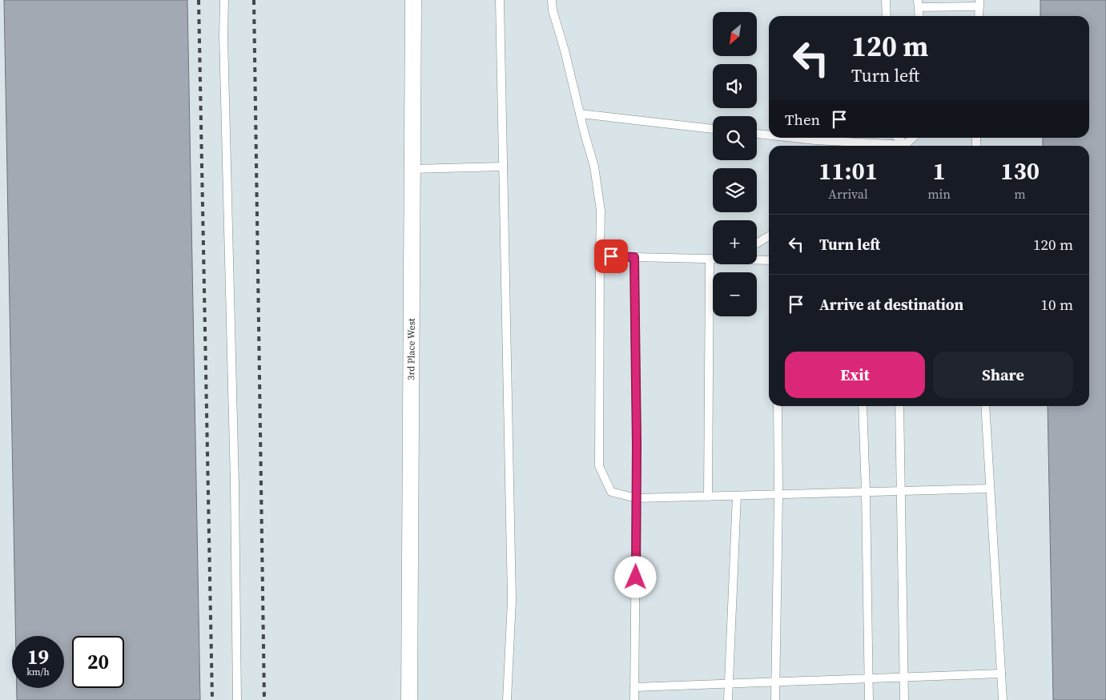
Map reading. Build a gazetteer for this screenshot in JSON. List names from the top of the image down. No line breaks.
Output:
{"streets":{"street":["3rd Place West"]},"north":"bottom left","page":{"map_buttons":["+","−"],"turn":["120 m","Turn left"],"then":"Then","eta":["11:01","Arrival","1","min","130","m"],"list":[{"name":"Turn left","value":"120 m"},{"name":"Arrive at destination","value":"10 m"}],"buttons":["Exit","Share"],"speed":"19 km/h","limit":"20"}}
